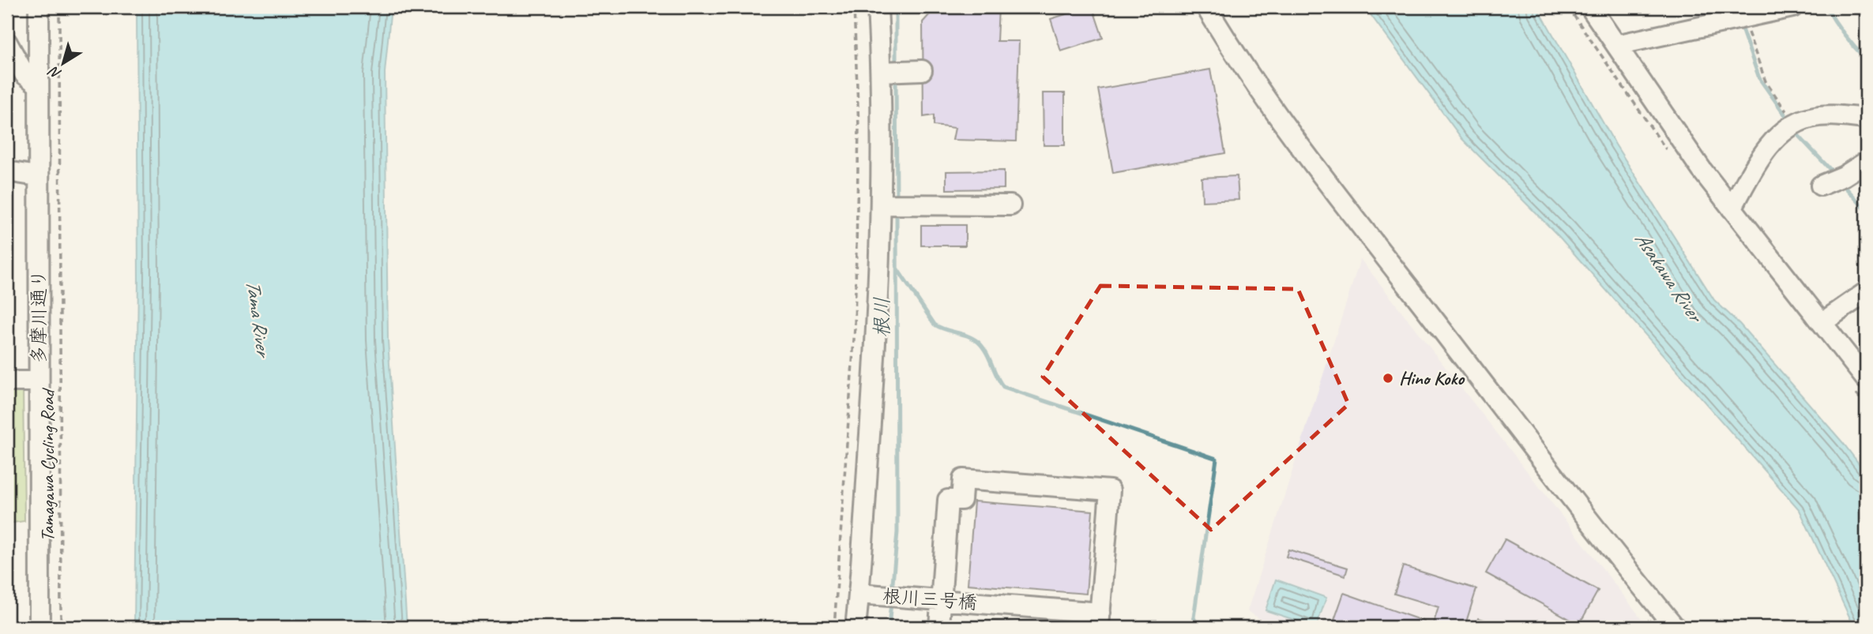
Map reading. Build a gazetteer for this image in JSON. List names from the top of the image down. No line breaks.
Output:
{"streets":{"street":["多摩川通り","根川三号橋"],"path":["Tamagawa Cycling Road"]},"water":["Asakawa River","Tama River","根川"],"places":["Hino Koko"],"north":"bottom left"}
